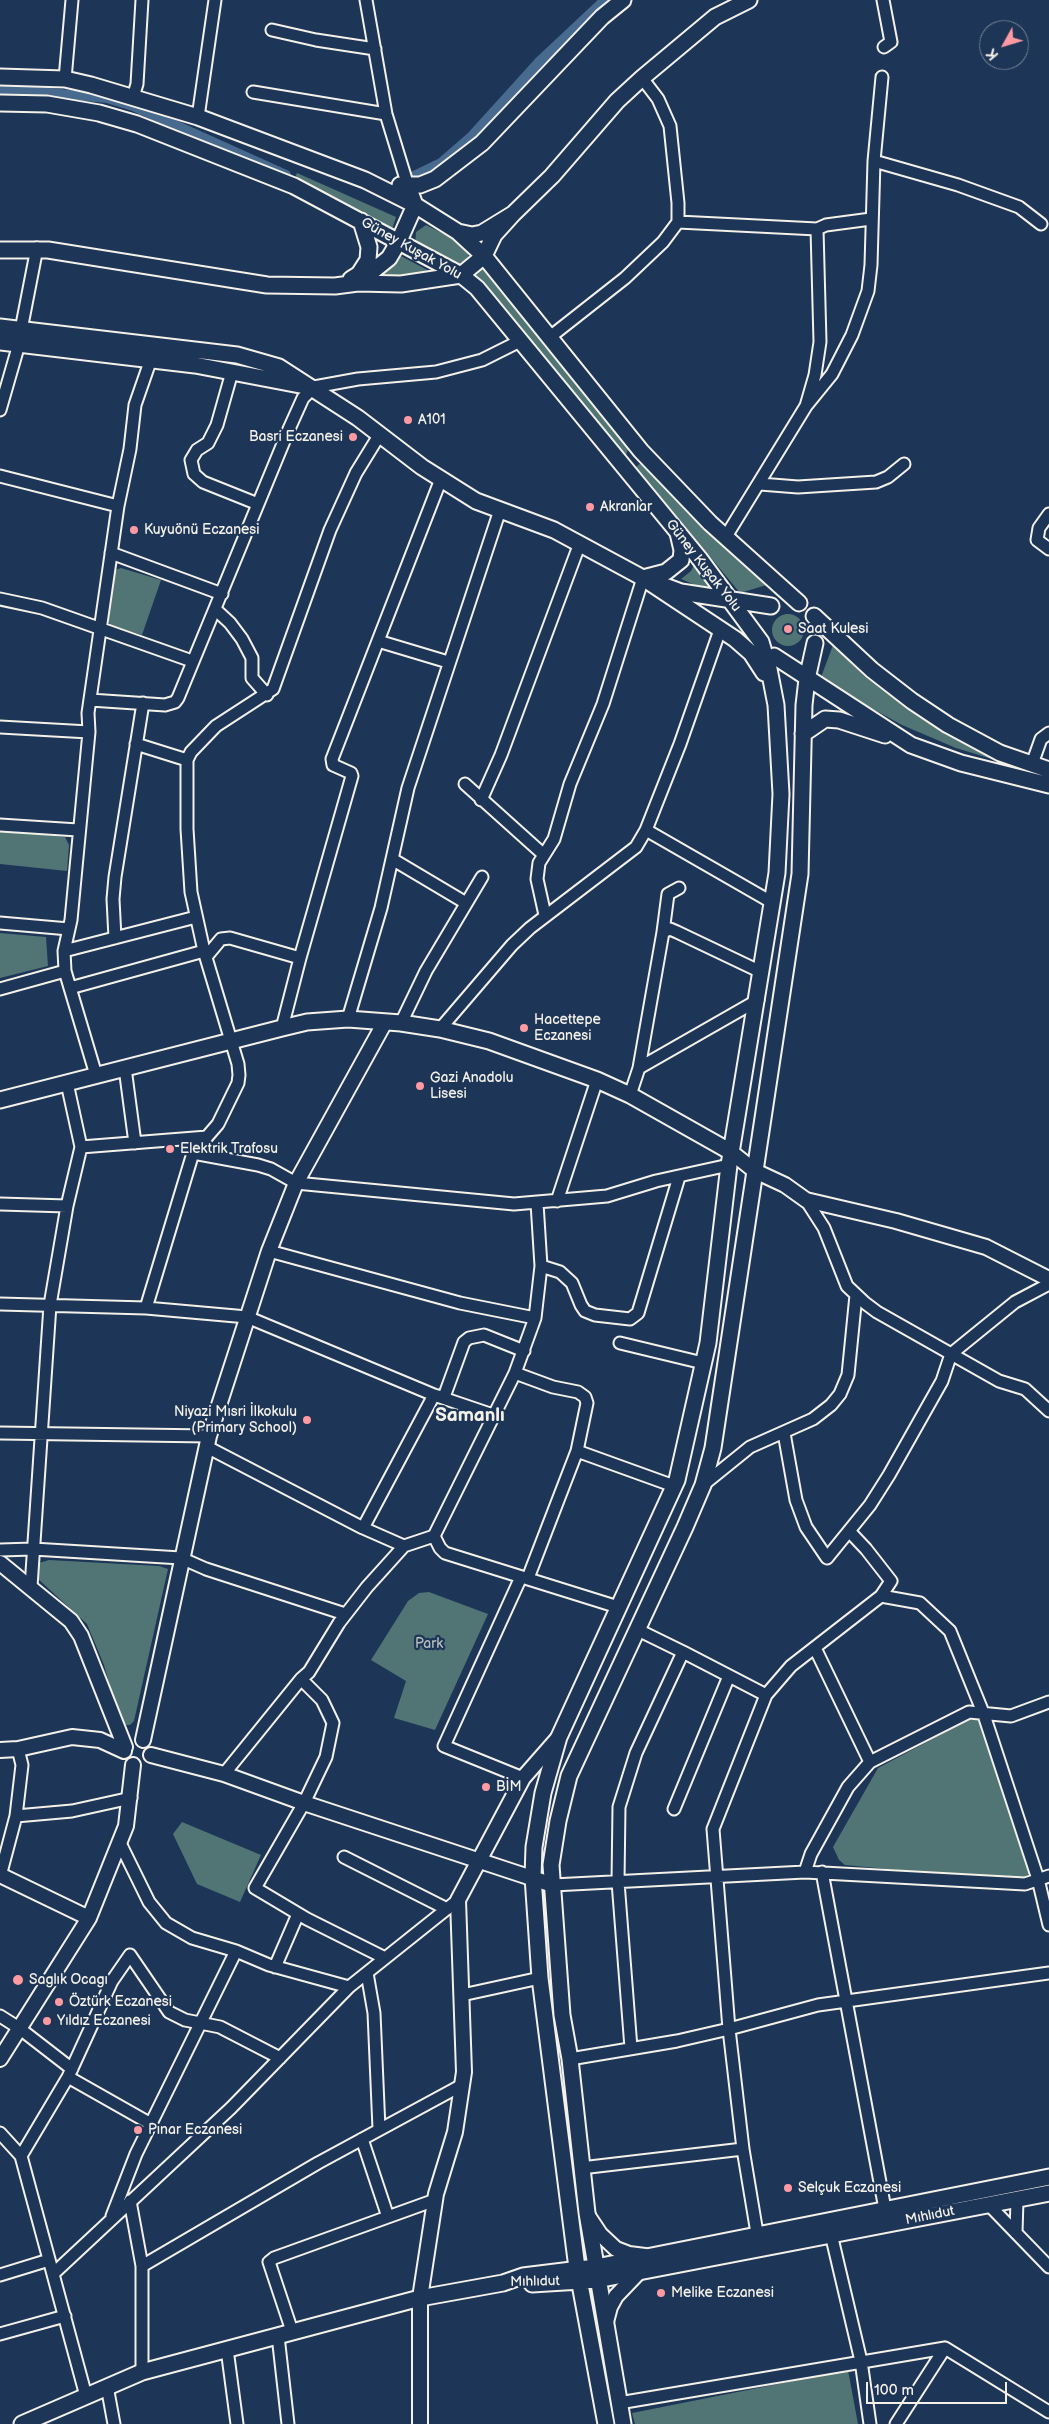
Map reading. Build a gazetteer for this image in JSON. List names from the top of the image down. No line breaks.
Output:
{"streets":{"main road":["Güney Kuşak Yolu","Mıhlıdut"]},"districts":["Samanlı"],"parks":["Park"],"places":["A101","Basri Eczanesi","Akranlar","Kuyuönü Eczanesi","Saat Kulesi","Hacettepe Eczanesi","Gazi Anadolu Lisesi","Elektrik Trafosu","Niyazi Mısri İlkokulu (Primary School)","BİM","Saglık Ocagı","Öztürk Eczanesi","Yıldız Eczanesi","Pınar Eczanesi","Selçuk Eczanesi","Melike Eczanesi"],"scale_bar":"100 m","north":"bottom left"}
